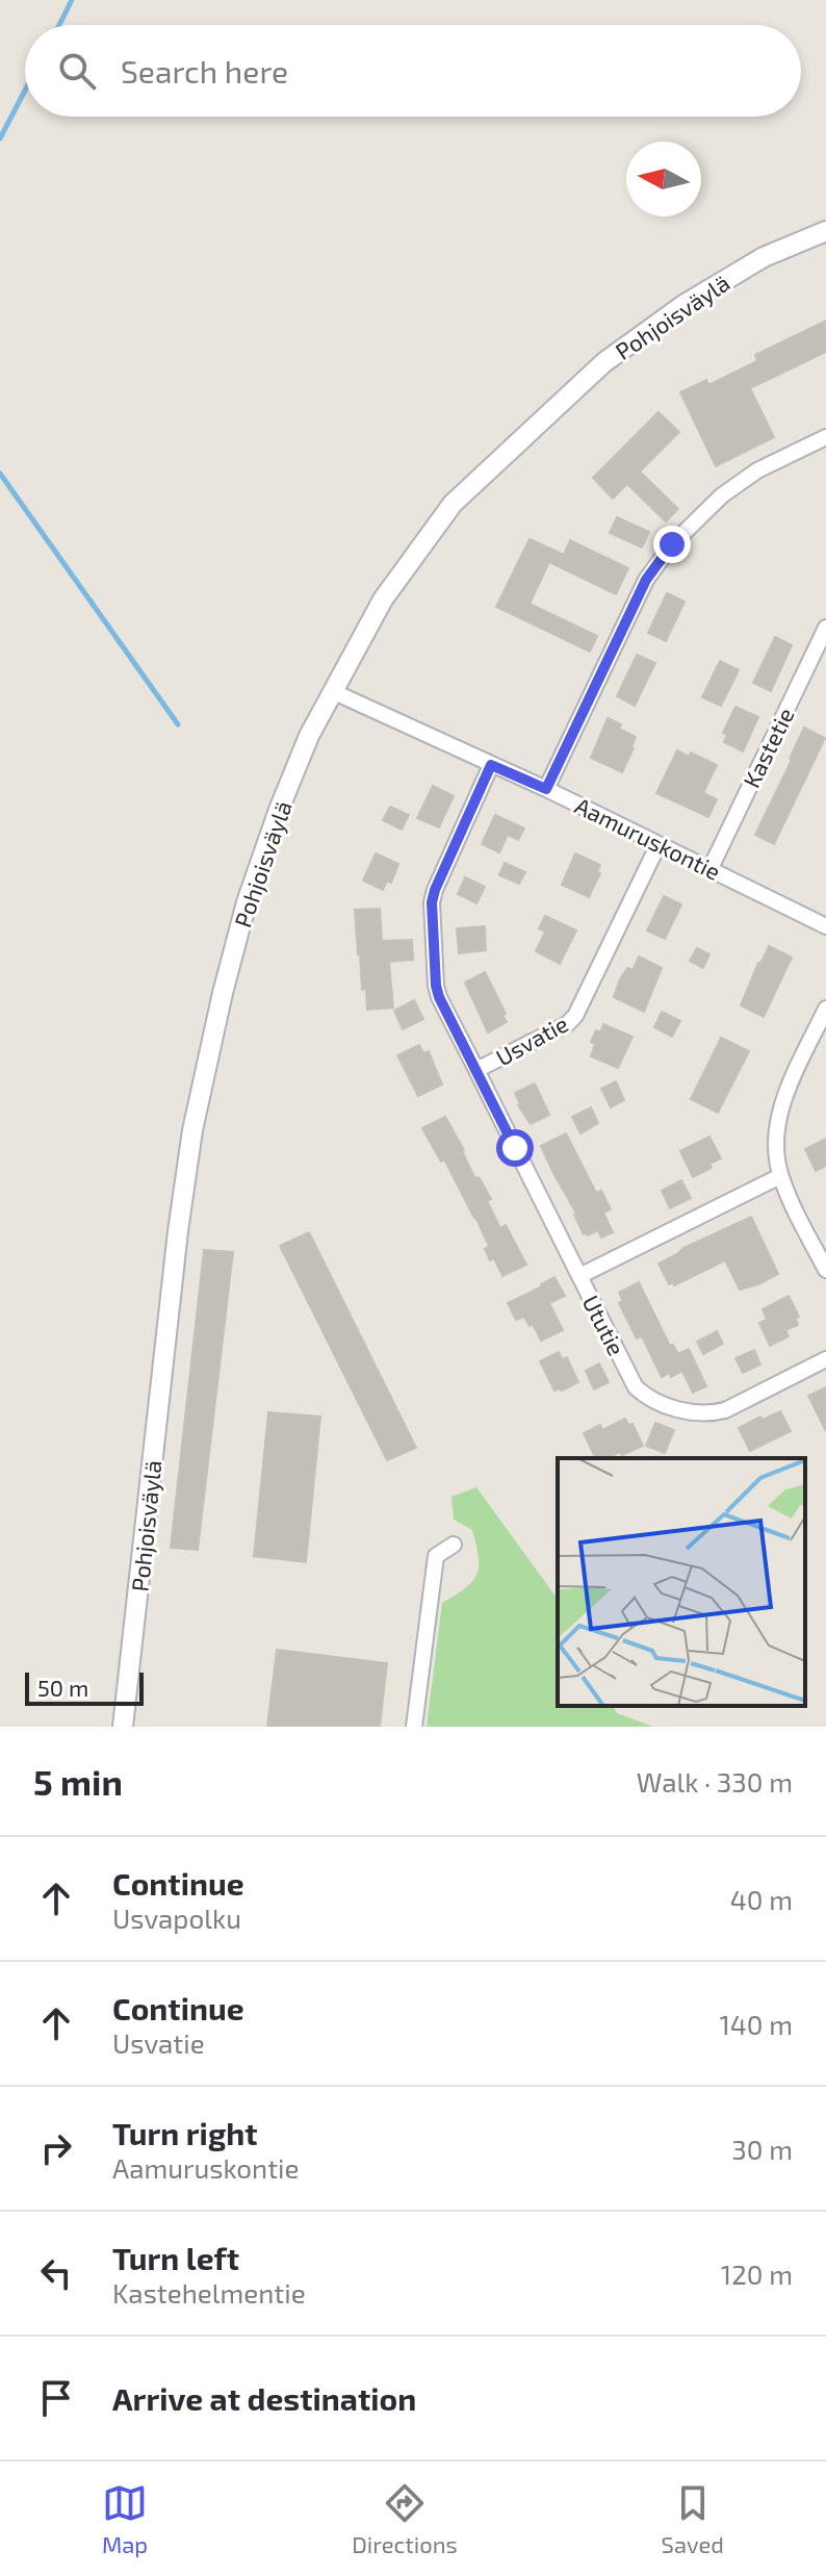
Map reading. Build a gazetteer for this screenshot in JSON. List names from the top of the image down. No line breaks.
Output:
{"streets":{"main road":["Pohjoisväylä"],"street":["Kastetie","Aamuruskontie","Usvatie","Ututie"]},"crossings":[["Pohjoisväylä","Aamuruskontie"],["Kastetie","Aamuruskontie"],["Aamuruskontie","Usvatie"]],"scale_bar":"50 m","north":"left","page":{"search":"Search here","scale":"50 m","heading":["5 min","Walk · 330 m"],"list":[["Continue","Usvapolku","40 m"],["Continue","Usvatie","140 m"],["Turn right","Aamuruskontie","30 m"],["Turn left","Kastehelmentie","120 m"],"Arrive at destination"],"nav":["Map","Directions","Saved"]}}
